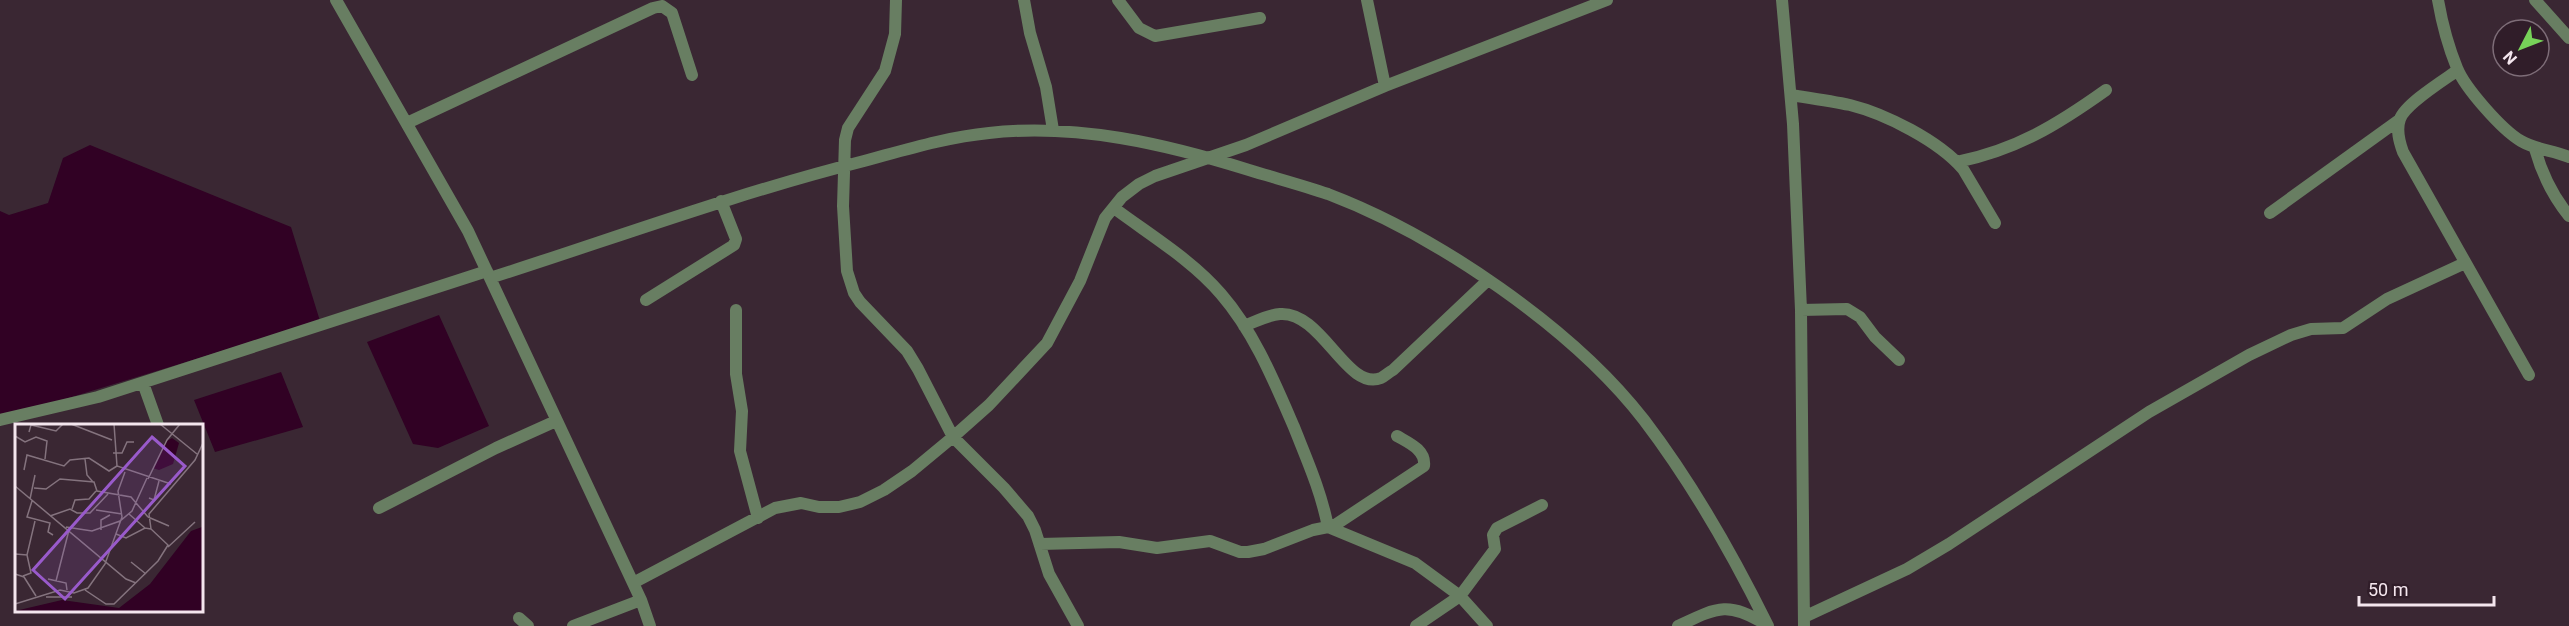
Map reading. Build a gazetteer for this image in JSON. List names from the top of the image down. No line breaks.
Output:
{"scale_bar":"50 m","north":"bottom left"}
